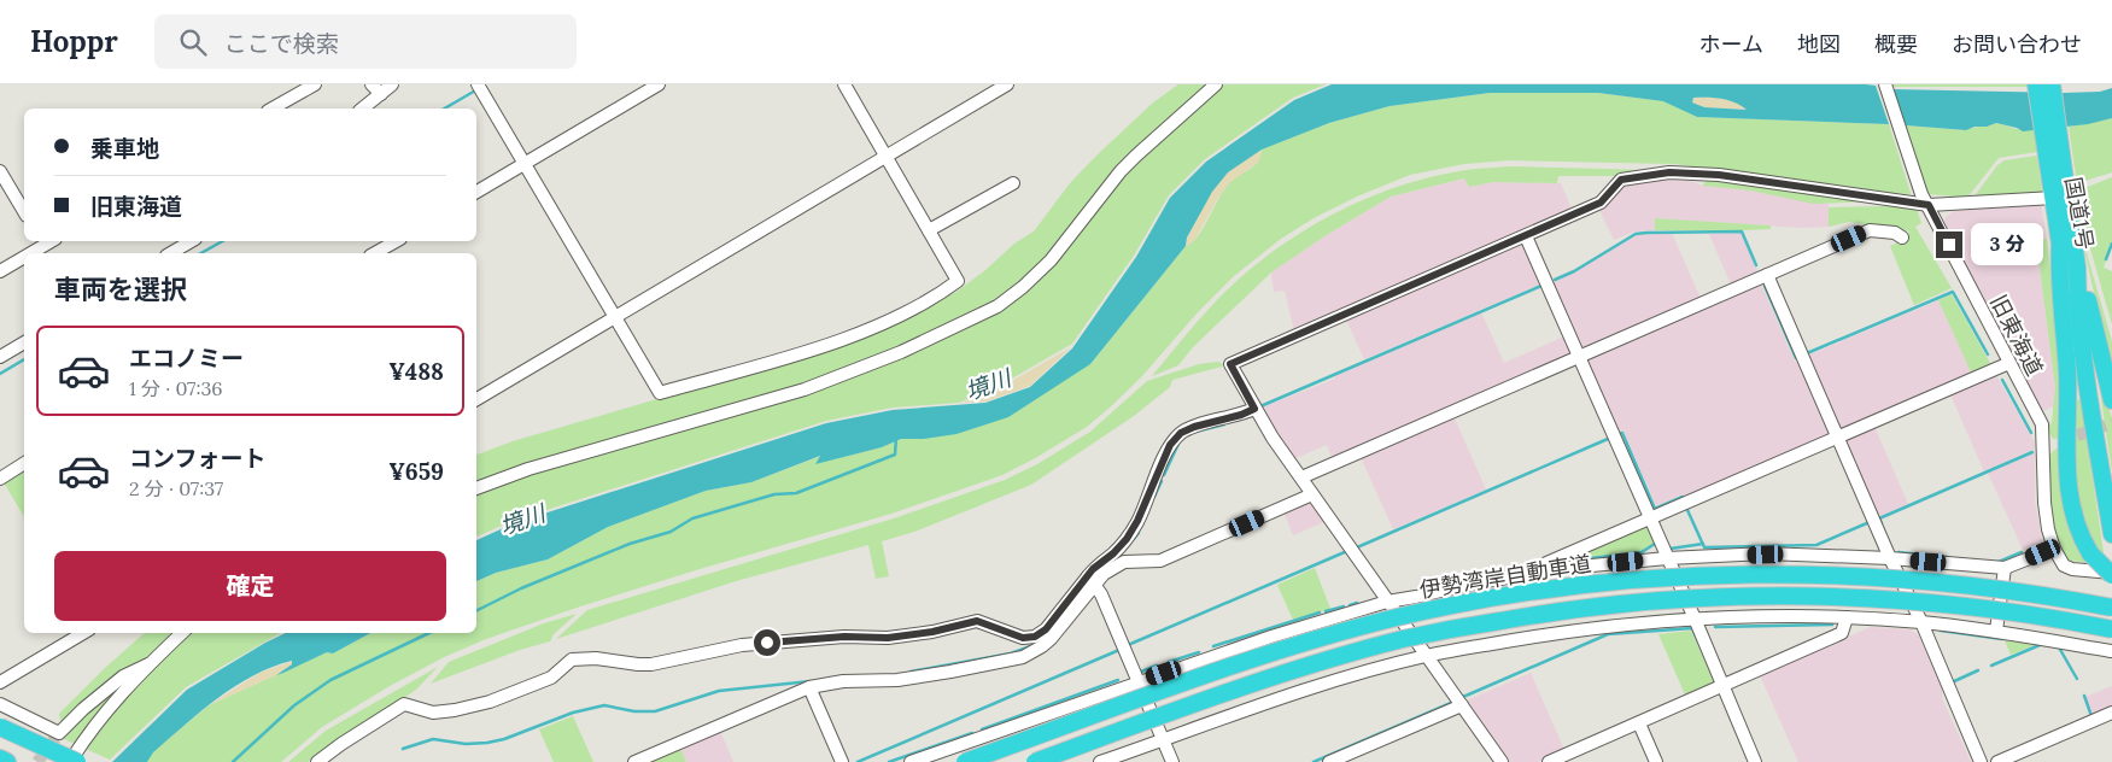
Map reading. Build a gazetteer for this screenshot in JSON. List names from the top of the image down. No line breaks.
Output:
{"streets":{"highway":["国道1号","伊勢湾岸自動車道"],"street":["旧東海道"]},"water":["境川"],"page":{"header":"Hoppr","search":"ここで検索","nav":["ホーム","地図","概要","お問い合わせ"],"banner":["乗車地","旧東海道"],"bubble":"3 分","heading":"車両を選択","list":[{"name":"エコノミー","note":"1 分 · 07:36","value":"¥488"},{"name":"コンフォート","note":"2 分 · 07:37","value":"¥659"}],"buttons":"確定"}}
